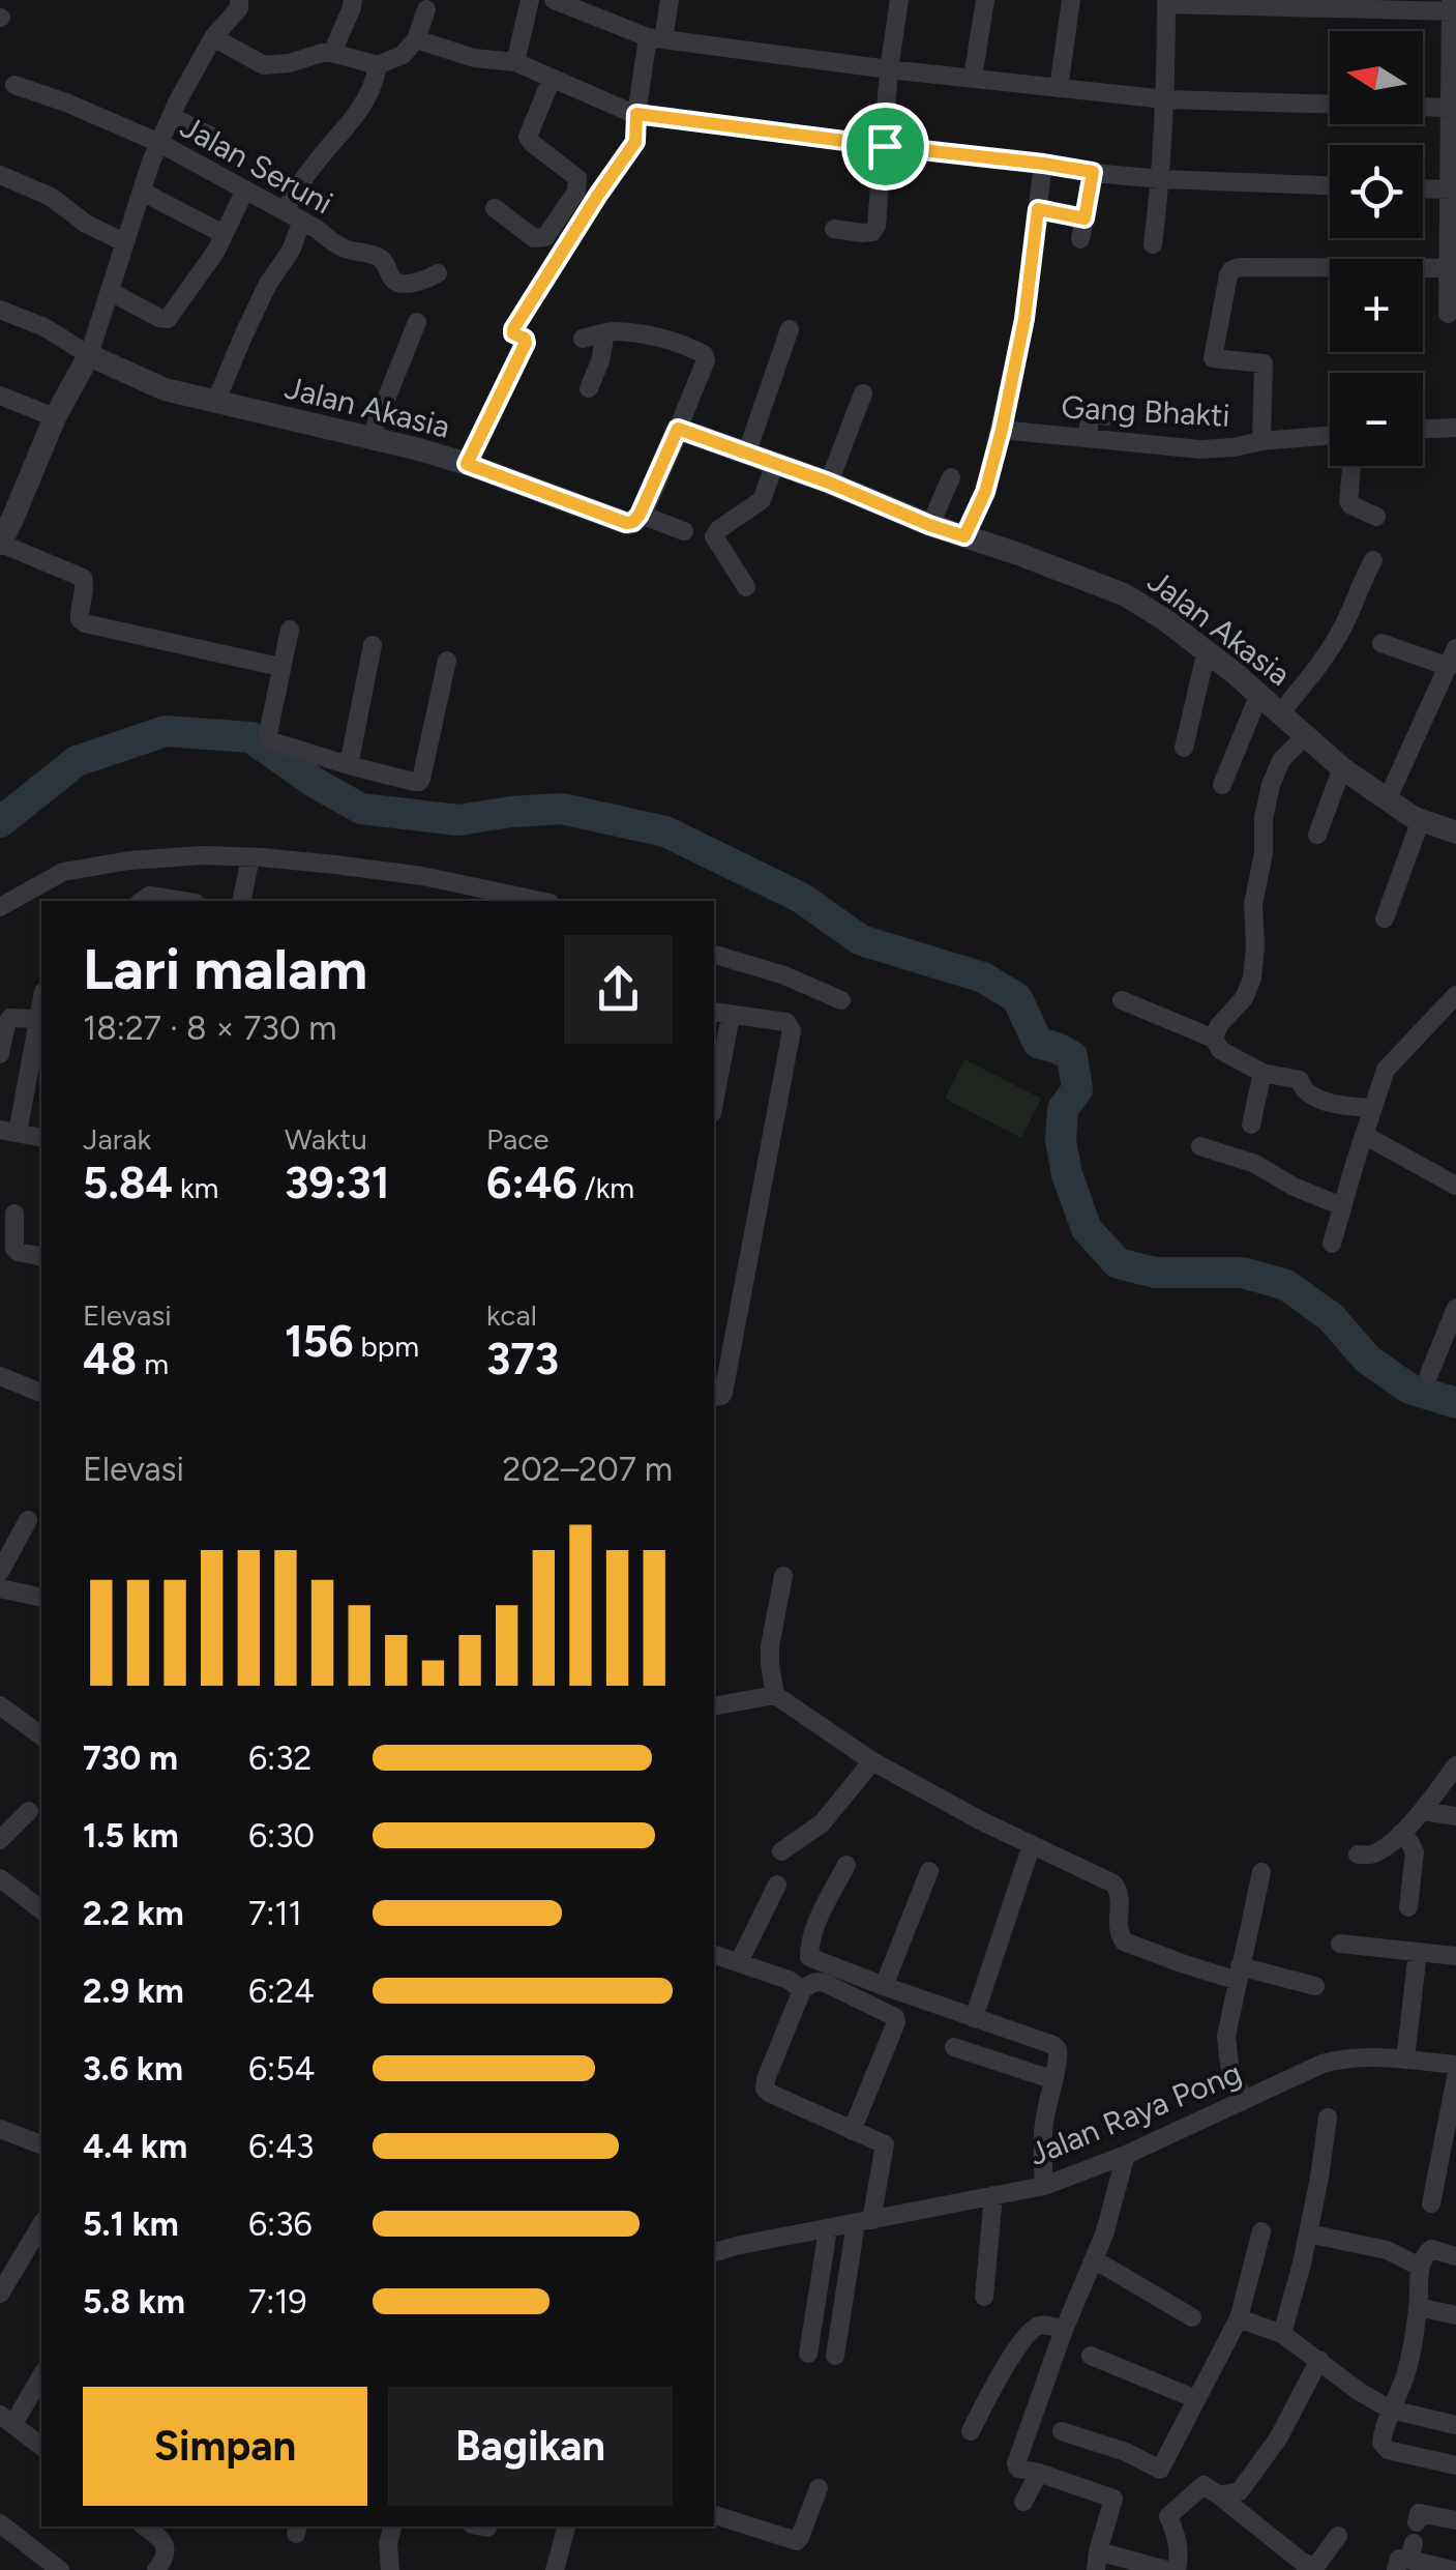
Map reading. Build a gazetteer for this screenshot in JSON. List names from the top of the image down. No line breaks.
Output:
{"streets":{"street":["Jalan Seruni","Jalan Akasia","Gang Bhakti","Jalan Raya Pong"]},"north":"left","page":{"map_buttons":["+","−"],"heading":["Lari malam","18:27 · 8 × 730 m"],"stats":[["Jarak","5.84 km"],["Waktu","39:31"],["Pace","6:46 /km"],["Elevasi","48 m"],["156 bpm"],["kcal","373"]],"chart":["Elevasi","202–207 m"],"list":[{"name":"730 m","note":"6:32"},{"name":"1.5 km","note":"6:30"},{"name":"2.2 km","note":"7:11"},{"name":"2.9 km","note":"6:24"},{"name":"3.6 km","note":"6:54"},{"name":"4.4 km","note":"6:43"},{"name":"5.1 km","note":"6:36"},{"name":"5.8 km","note":"7:19"}],"buttons":["Simpan","Bagikan"]}}
